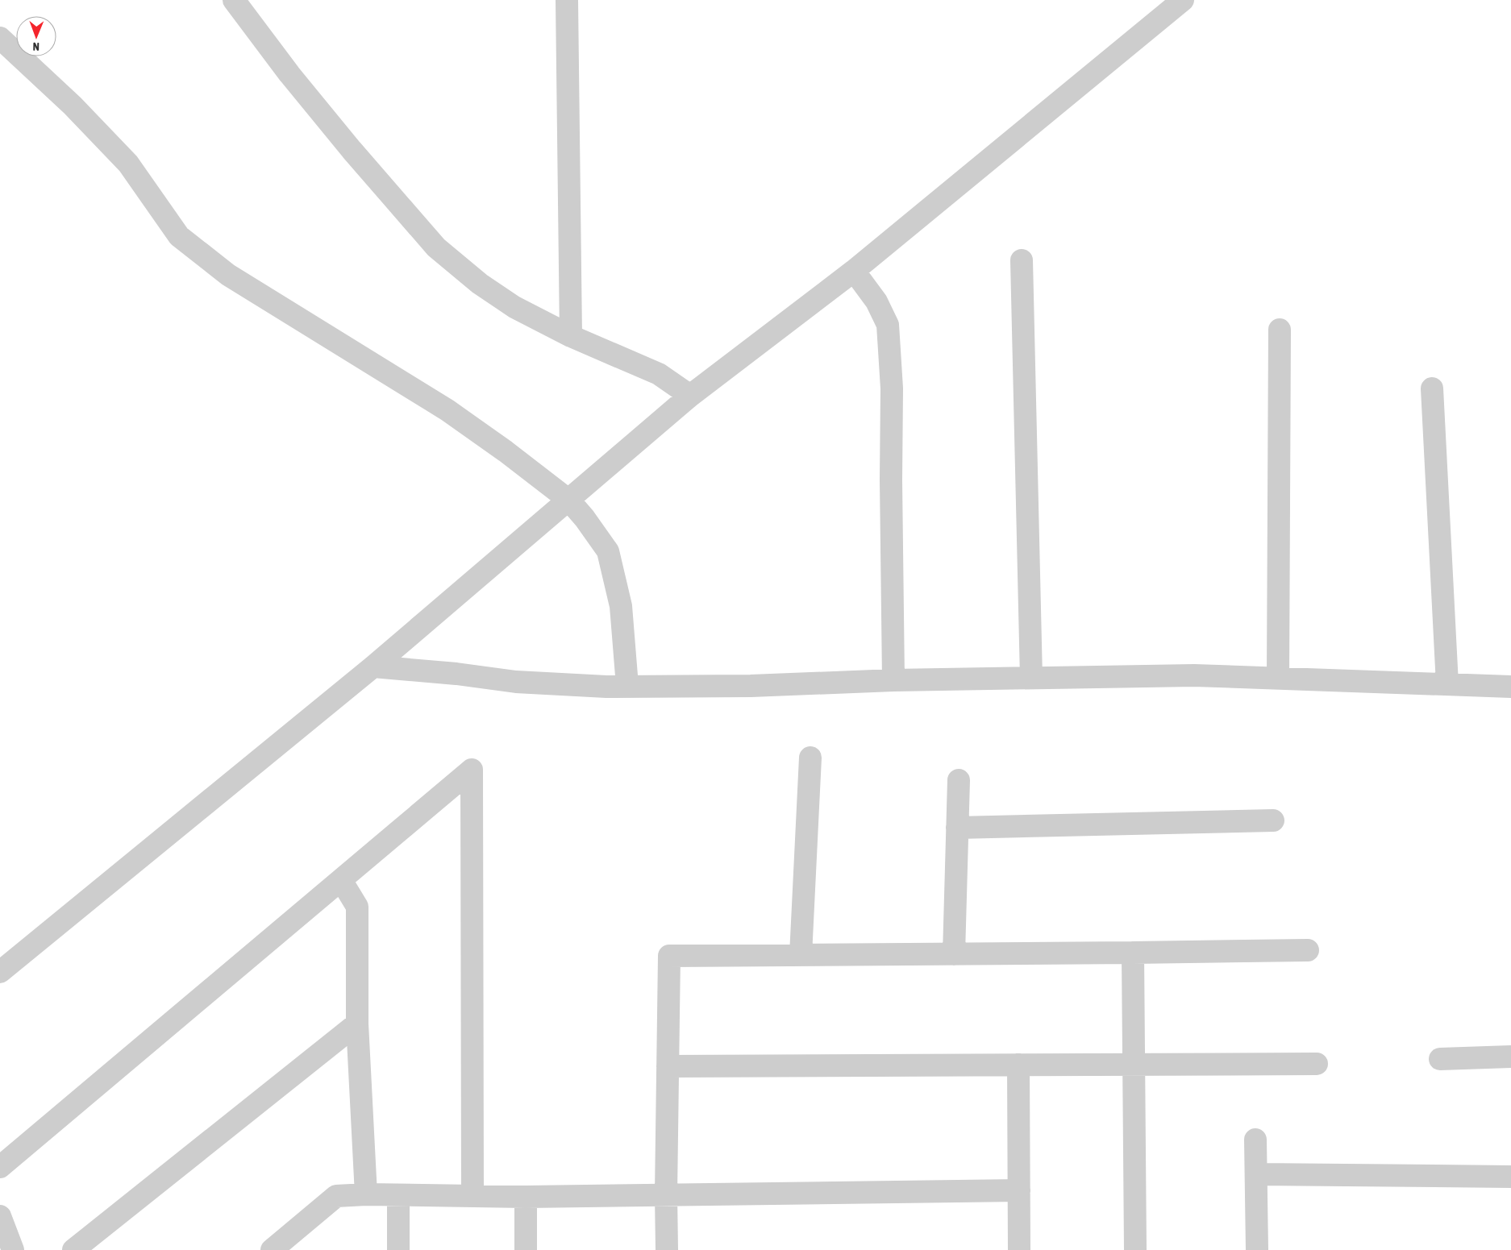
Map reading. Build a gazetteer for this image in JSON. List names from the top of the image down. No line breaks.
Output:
{"north":"bottom"}
